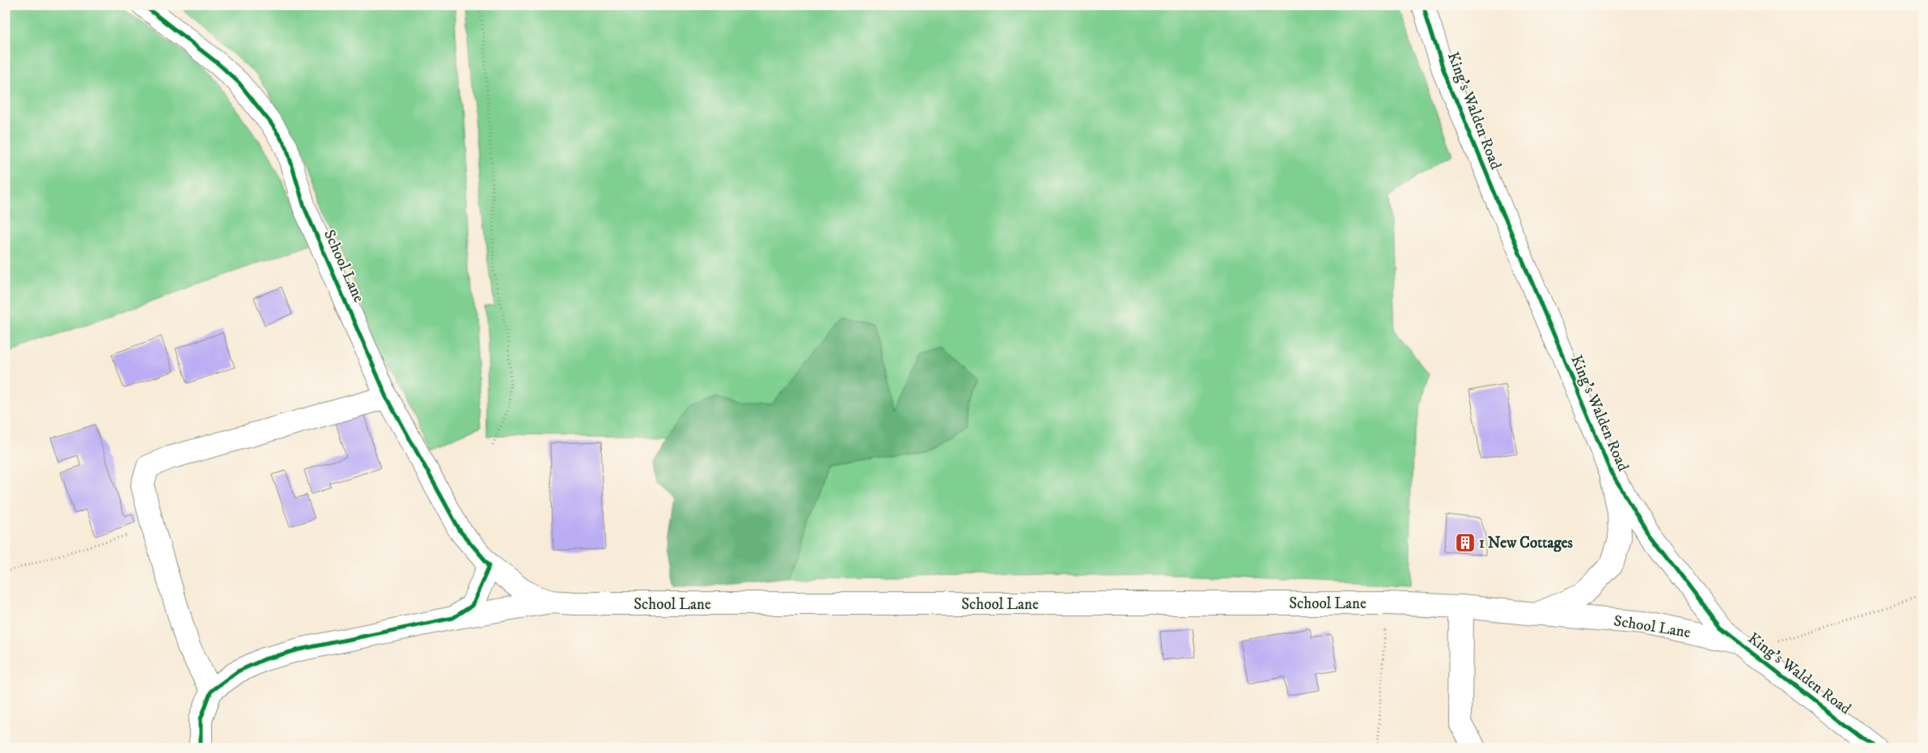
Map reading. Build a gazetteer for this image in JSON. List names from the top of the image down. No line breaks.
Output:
{"streets":{"street":["King's Walden Road","School Lane"]},"crossings":[["King's Walden Road","School Lane"]],"places":{"building":["1 New Cottages"]}}
